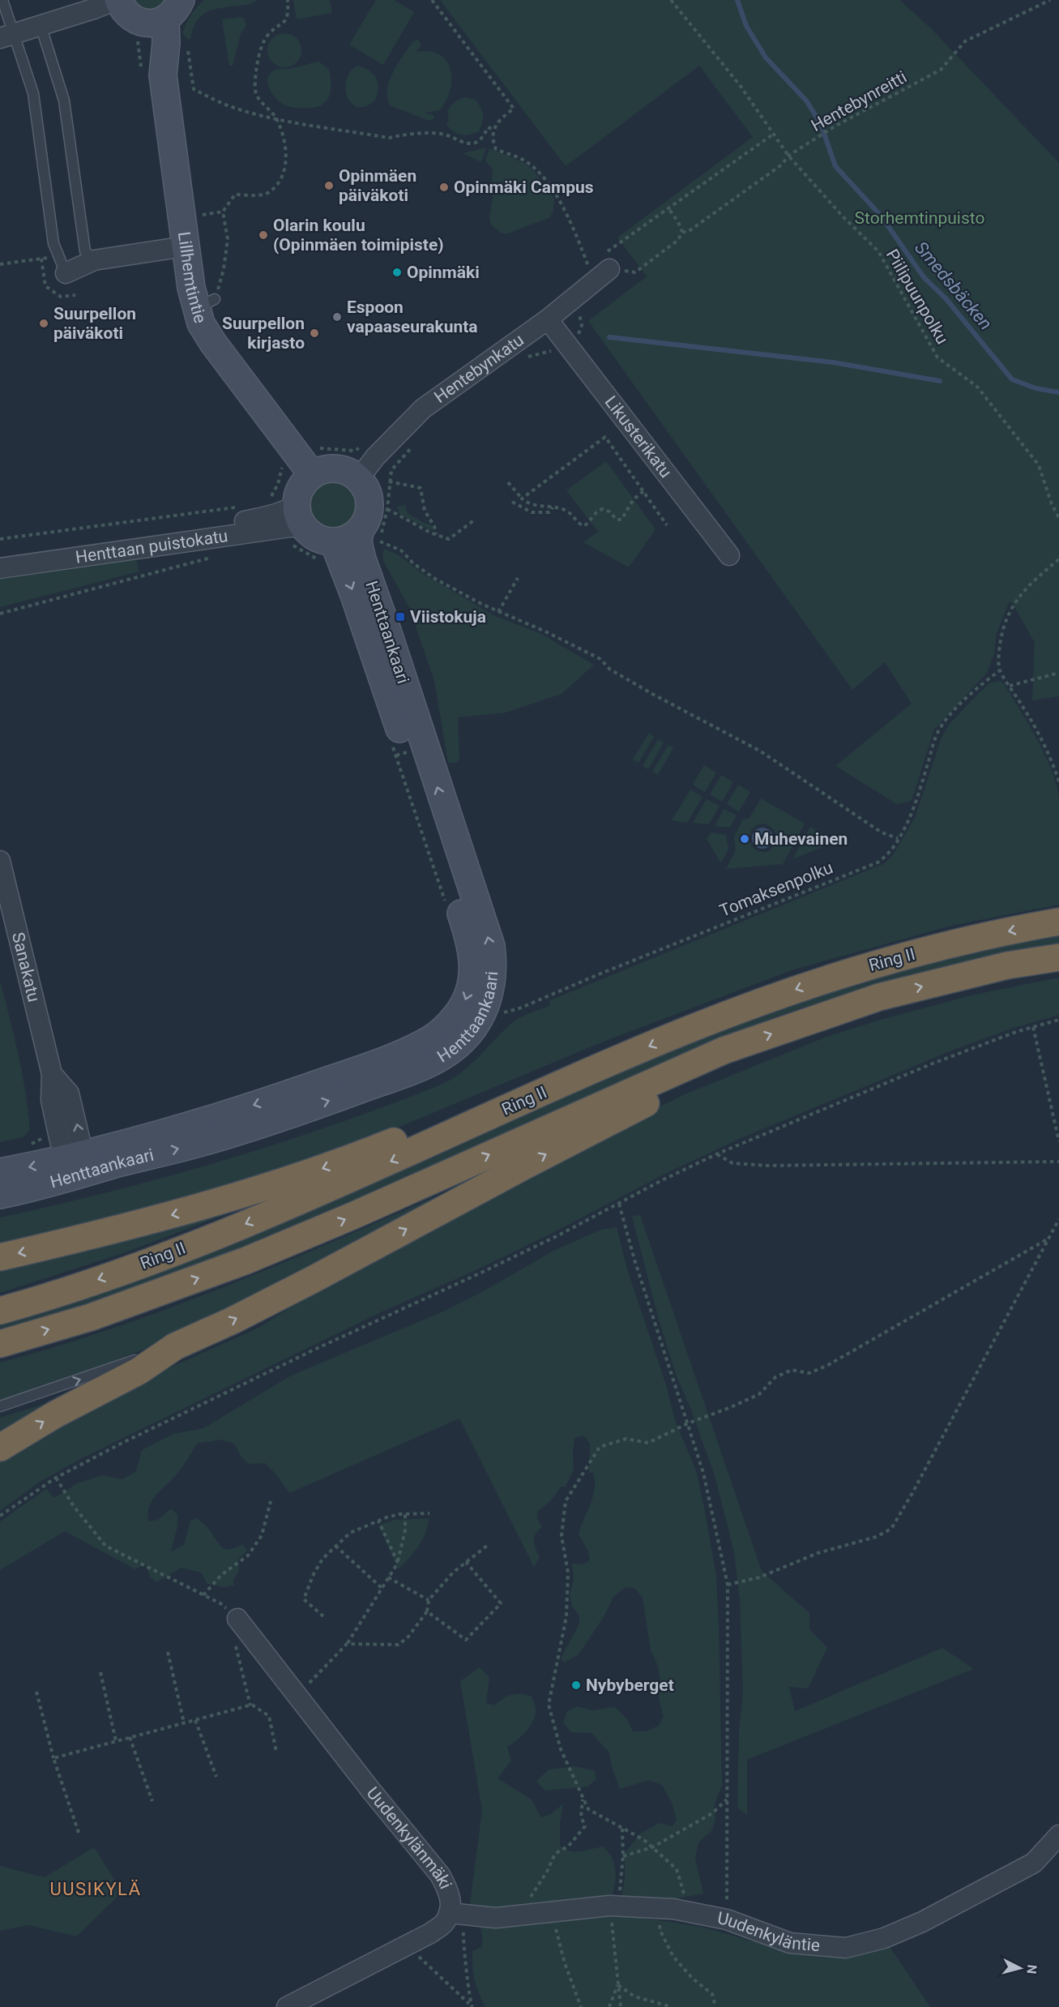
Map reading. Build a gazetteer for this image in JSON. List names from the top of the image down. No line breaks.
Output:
{"streets":{"highway":["Ring II"],"main road":["Lillhemtintie","Henttaankaari"],"street":["Hentebynkatu","Likusterikatu","Henttaan puistokatu","Sanakatu","Uudenkylänmäki","Uudenkyläntie"],"path":["Hentebynreitti","Piilipuunpolku","Tomaksenpolku"]},"crossings":[["Hentebynreitti","Piilipuunpolku"],["Hentebynreitti","Hentebynkatu"],["Hentebynkatu","Likusterikatu"],["Henttaankaari","Sanakatu"],["Uudenkylänmäki","Uudenkyläntie"]],"districts":["UUSIKYLÄ"],"water":["Smedsbäcken"],"parks":["Storhemtinpuisto"],"places":{"other":["Opinmäen päiväkoti","Opinmäki Campus","Olarin koulu (Opinmäen toimipiste)","Opinmäki","Espoon vapaaseurakunta","Suurpellon päiväkoti","Suurpellon kirjasto","Muhevainen","Nybyberget"],"transit":["Viistokuja"]},"north":"right"}
